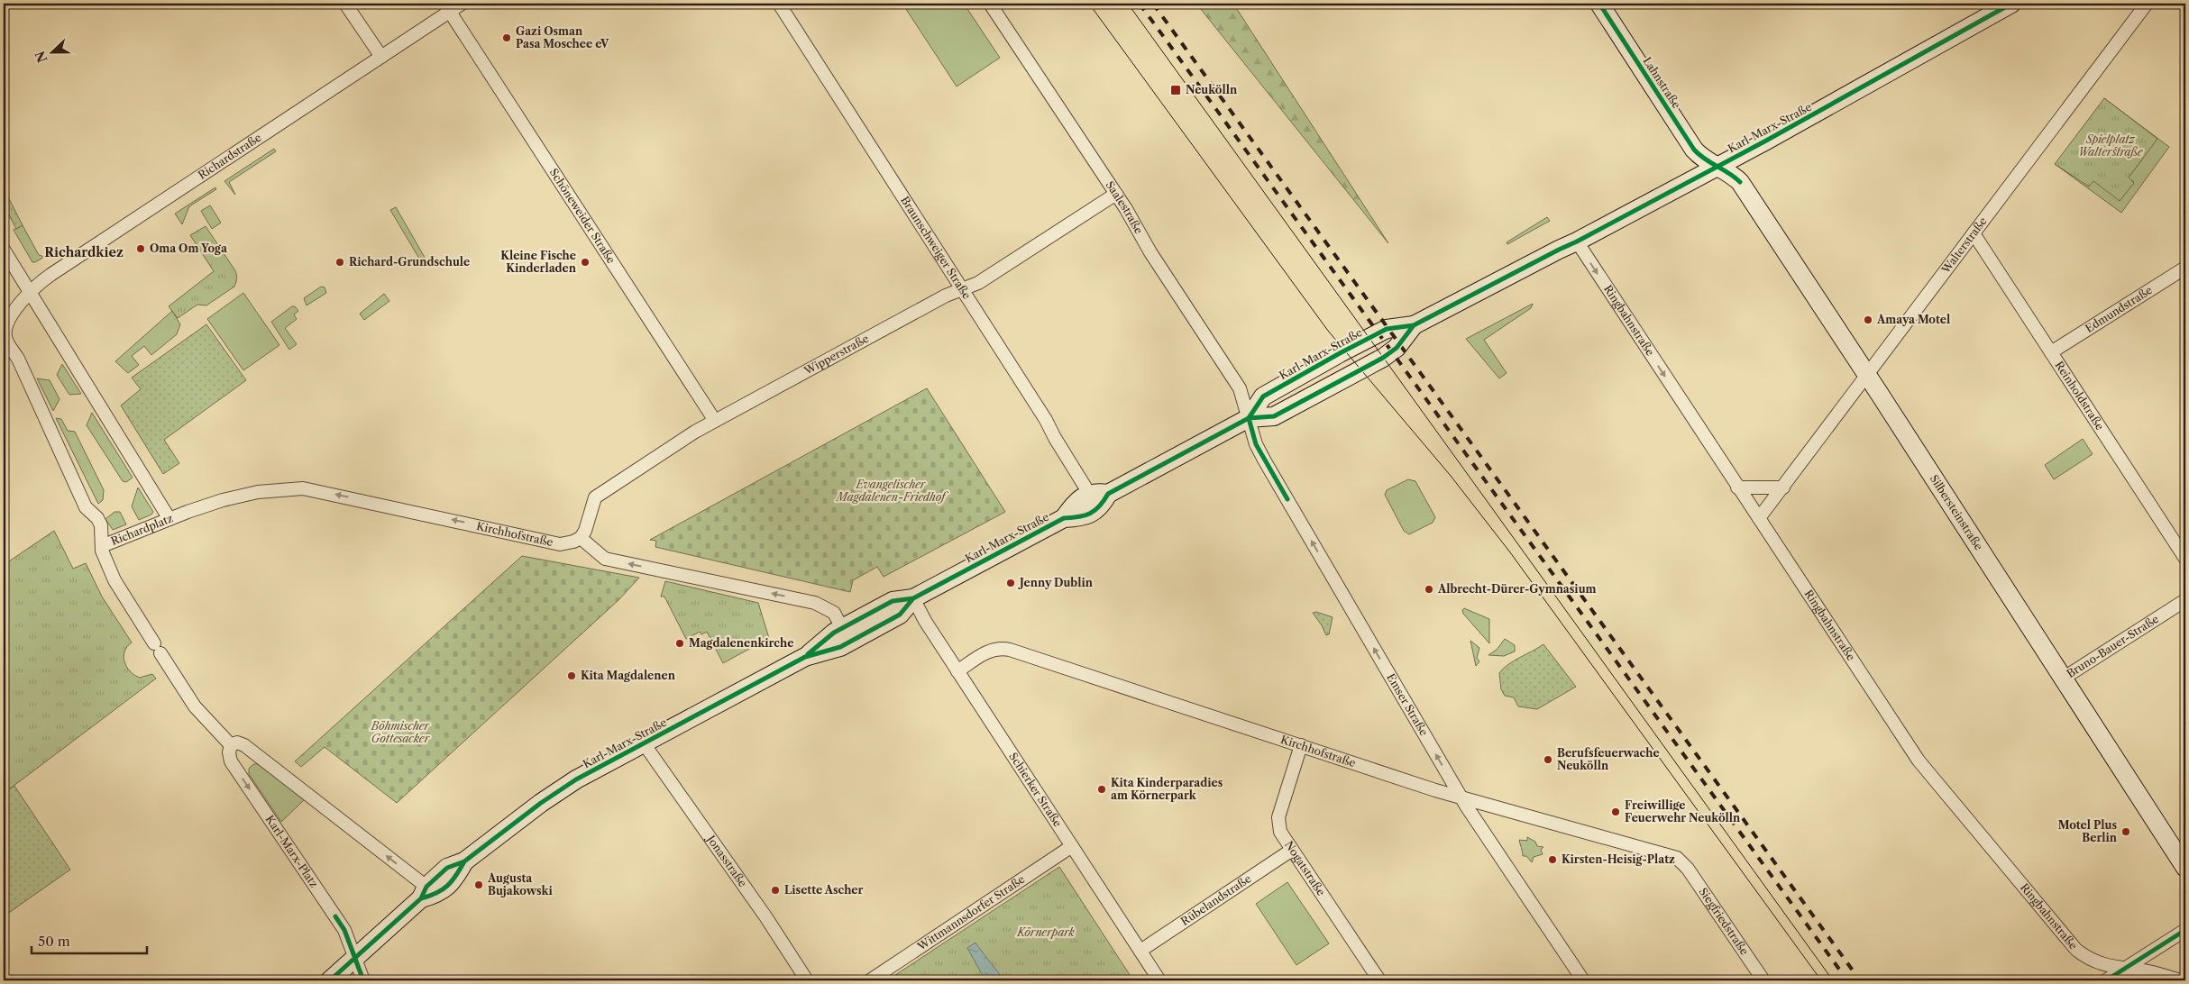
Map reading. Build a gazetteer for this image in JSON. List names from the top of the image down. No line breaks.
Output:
{"streets":{"main road":["Lahnstraße","Karl-Marx-Straße","Silbersteinstraße"],"street":["Richardstraße","Saalestraße","Schöneweider Straße","Walterstraße","Braunschweiger Straße","Edmundstraße","Ringbahnstraße","Wipperstraße","Reinholdstraße","Richardplatz","Kirchhofstraße","Bruno-Bauer-Straße","Emser Straße","Schierker Straße","Karl-Marx-Platz","Jonasstraße","Nogatstraße","Rübelandstraße","Wittmannsdorfer Straße","Siegfriedstraße"]},"crossings":[["Lahnstraße","Karl-Marx-Straße"],["Lahnstraße","Silbersteinstraße"],["Karl-Marx-Straße","Saalestraße"],["Karl-Marx-Straße","Braunschweiger Straße"],["Karl-Marx-Straße","Ringbahnstraße"],["Karl-Marx-Straße","Silbersteinstraße"],["Karl-Marx-Straße","Emser Straße"],["Karl-Marx-Straße","Schierker Straße"],["Karl-Marx-Straße","Karl-Marx-Platz"],["Karl-Marx-Straße","Jonasstraße"],["Richardstraße","Schöneweider Straße"],["Richardstraße","Richardplatz"],["Saalestraße","Wipperstraße"],["Saalestraße","Emser Straße"],["Schöneweider Straße","Wipperstraße"],["Walterstraße","Ringbahnstraße"],["Walterstraße","Reinholdstraße"],["Walterstraße","Silbersteinstraße"],["Braunschweiger Straße","Wipperstraße"],["Edmundstraße","Reinholdstraße"],["Wipperstraße","Kirchhofstraße"],["Silbersteinstraße","Bruno-Bauer-Straße"],["Richardplatz","Kirchhofstraße"],["Kirchhofstraße","Emser Straße"],["Kirchhofstraße","Schierker Straße"],["Kirchhofstraße","Nogatstraße"],["Kirchhofstraße","Siegfriedstraße"],["Schierker Straße","Rübelandstraße"],["Schierker Straße","Wittmannsdorfer Straße"],["Nogatstraße","Rübelandstraße"]],"one_way":["Emser Straße"],"districts":["Richardkiez"],"parks":["Spielplatz Walterstraße","Evangelischer Magdalenen-Friedhof","Böhmischer Gottesacker","Körnerpark"],"places":{"other":["Gazi Osman Pasa Moschee eV","Oma Om Yoga","Richard-Grundschule","Kleine Fische Kinderladen","Amaya Motel","Jenny Dublin","Albrecht-Dürer-Gymnasium","Magdalenenkirche","Kita Magdalenen","Berufsfeuerwache Neukölln","Kita Kinderparadies am Körnerpark","Freiwillige Feuerwehr Neukölln","Motel Plus Berlin","Kirsten-Heisig-Platz","Augusta Bujakowski","Lisette Ascher"],"transit":["Neukölln"]},"scale_bar":"50 m","north":"left"}
